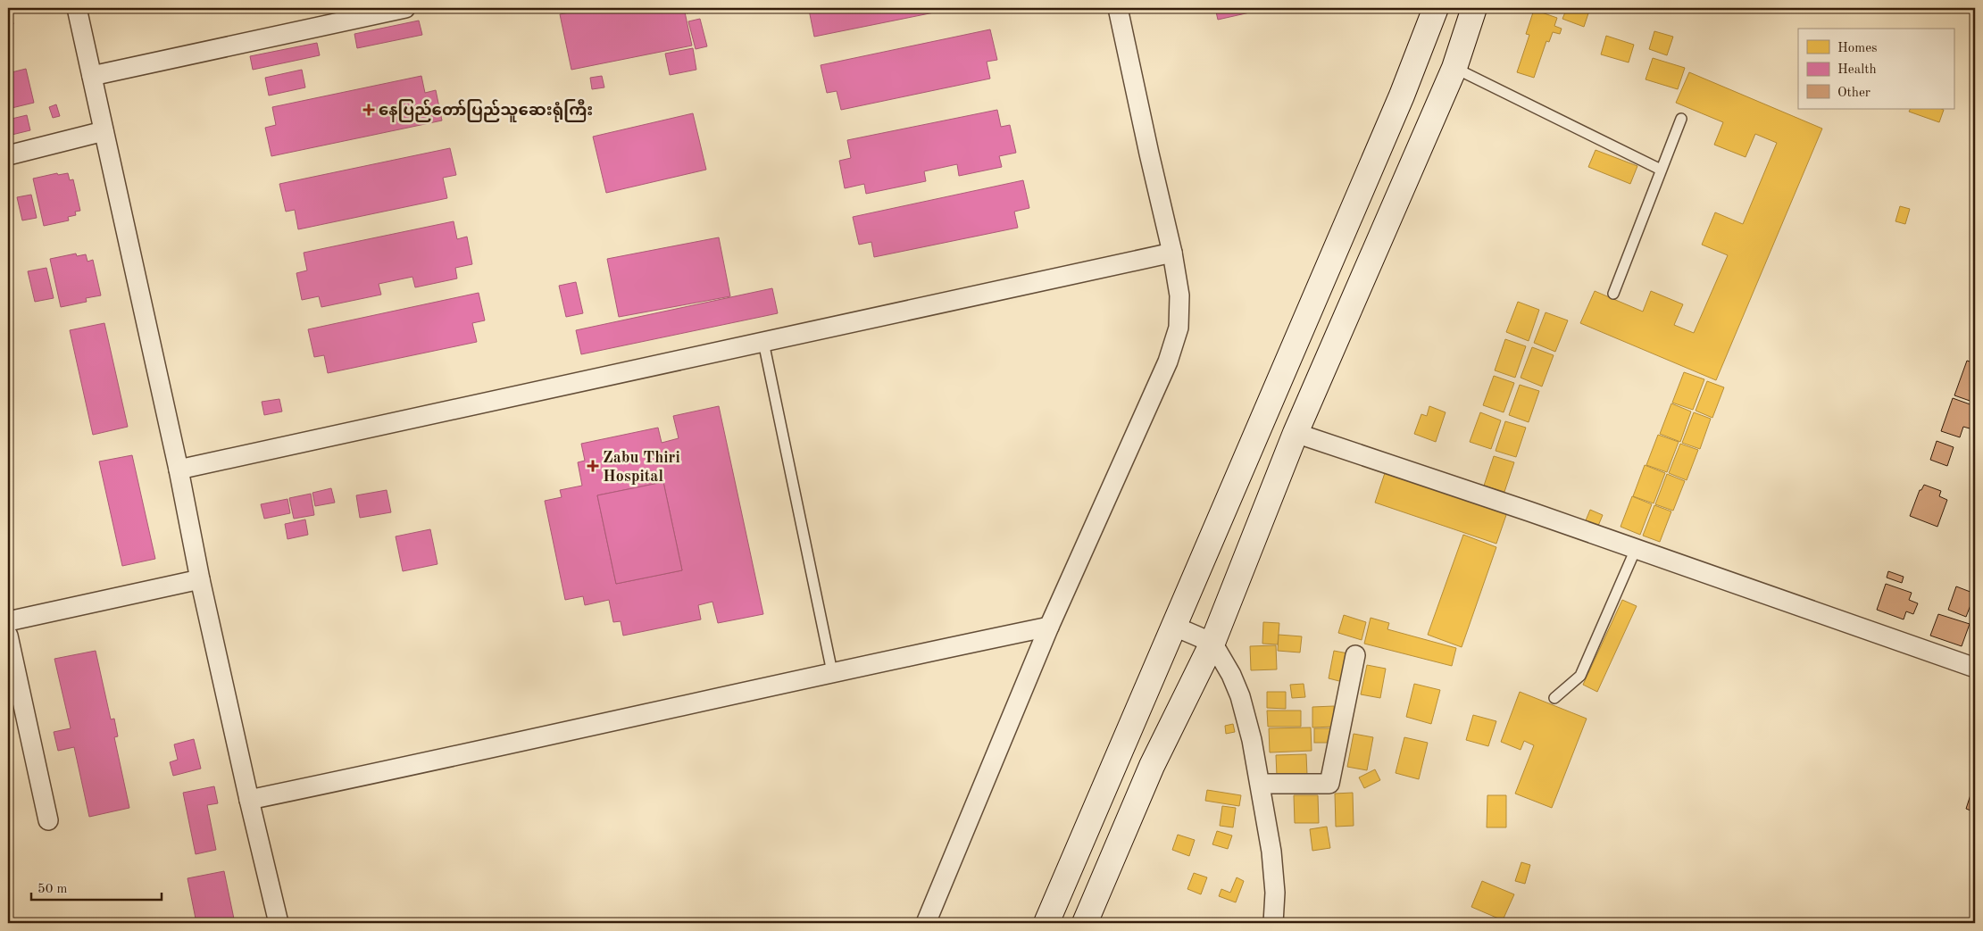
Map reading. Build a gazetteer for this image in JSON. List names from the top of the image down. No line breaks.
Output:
{"places":{"health":["နေပြည်တော်ပြည်သူဆေးရုံကြီး","Zabu Thiri Hospital"]},"legend":["Homes","Health","Other"],"scale_bar":"50 m"}
